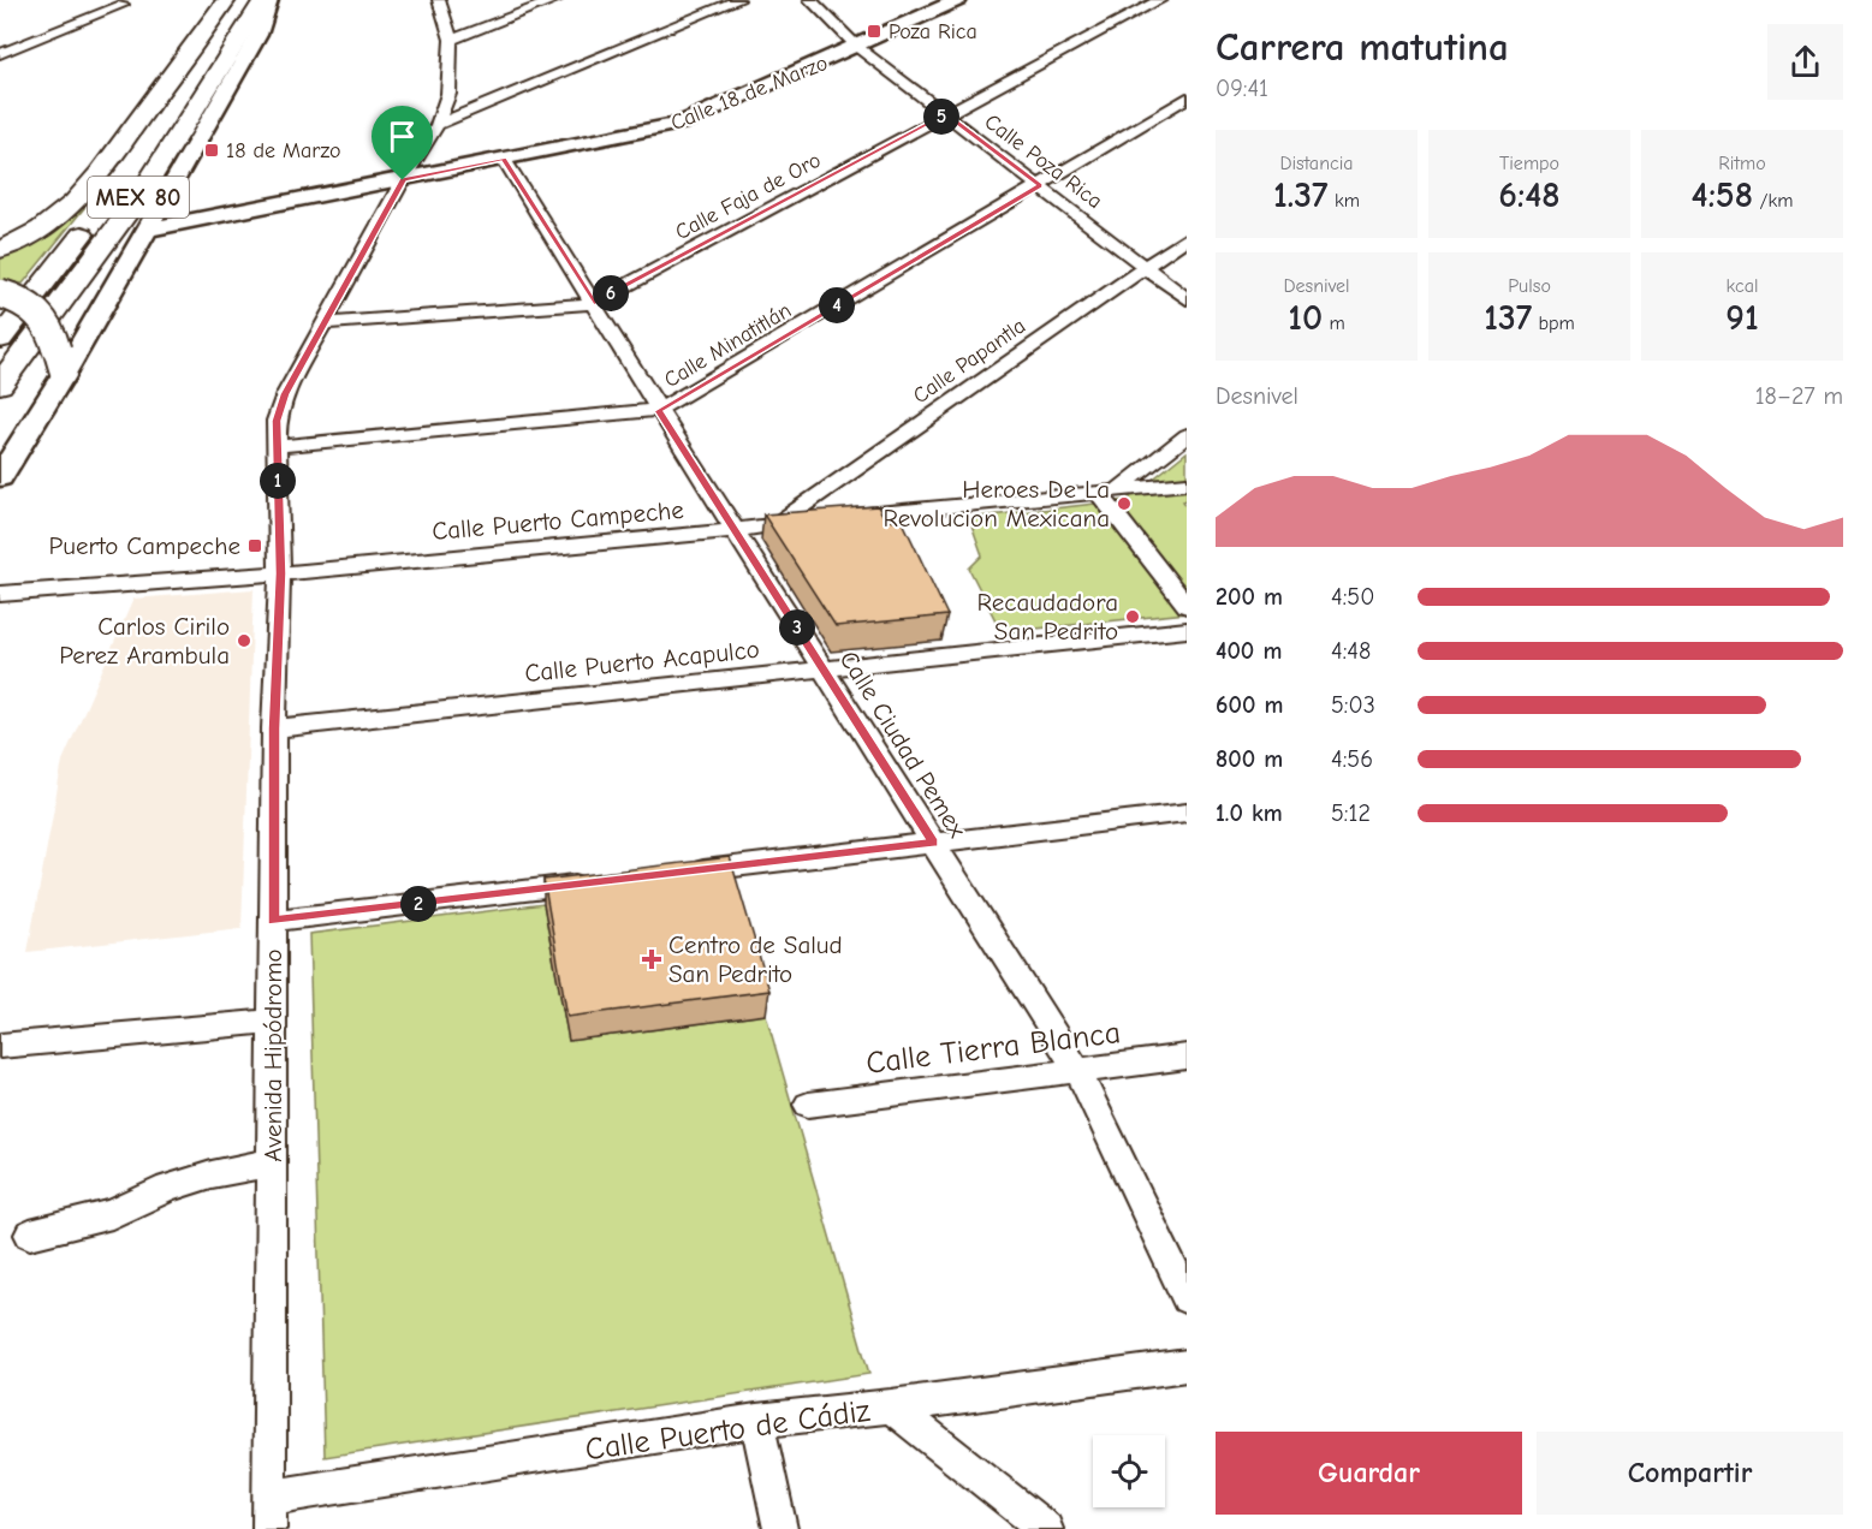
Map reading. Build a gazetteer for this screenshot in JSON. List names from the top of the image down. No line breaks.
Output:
{"streets":{"main road":["MEX 80"],"street":["Calle 18 de Marzo","Calle Poza Rica","Calle Faja de Oro","Calle Minatitlán","Calle Papantla","Calle Puerto Campeche","Calle Puerto Acapulco","Calle Ciudad Pemex","Calle Tierra Blanca","Avenida Hipódromo","Calle Puerto de Cádiz"]},"crossings":[["Calle 18 de Marzo","Calle Poza Rica"],["Calle 18 de Marzo","Calle Ciudad Pemex"],["Calle 18 de Marzo","Avenida Hipódromo"],["Calle Poza Rica","Calle Faja de Oro"],["Calle Poza Rica","Calle Minatitlán"],["Calle Poza Rica","Calle Papantla"],["Calle Faja de Oro","Calle Ciudad Pemex"],["Calle Faja de Oro","Avenida Hipódromo"],["Calle Minatitlán","Calle Ciudad Pemex"],["Calle Minatitlán","Avenida Hipódromo"],["Calle Papantla","Calle Puerto Campeche"],["Calle Puerto Campeche","Calle Ciudad Pemex"],["Calle Puerto Campeche","Avenida Hipódromo"],["Calle Puerto Acapulco","Calle Ciudad Pemex"],["Calle Puerto Acapulco","Avenida Hipódromo"],["Calle Ciudad Pemex","Calle Tierra Blanca"],["Avenida Hipódromo","Calle Puerto de Cádiz"]],"places":{"transit":["Poza Rica","18 de Marzo","Puerto Campeche"],"other":["Heroes De La Revolucion Mexicana","Recaudadora San Pedrito","Carlos Cirilo Perez Arambula"],"health":["Centro de Salud San Pedrito"]},"page":{"heading":["Carrera matutina","09:41"],"pins":["5","6","4","1","3","2"],"stats":[["Distancia","1.37 km"],["Tiempo","6:48"],["Ritmo","4:58 /km"],["Desnivel","10 m"],["Pulso","137 bpm"],["kcal","91"]],"chart":["Desnivel","18–27 m"],"list":[{"name":"200 m","note":"4:50"},{"name":"400 m","note":"4:48"},{"name":"600 m","note":"5:03"},{"name":"800 m","note":"4:56"},{"name":"1.0 km","note":"5:12"}],"buttons":["Guardar","Compartir"]}}
